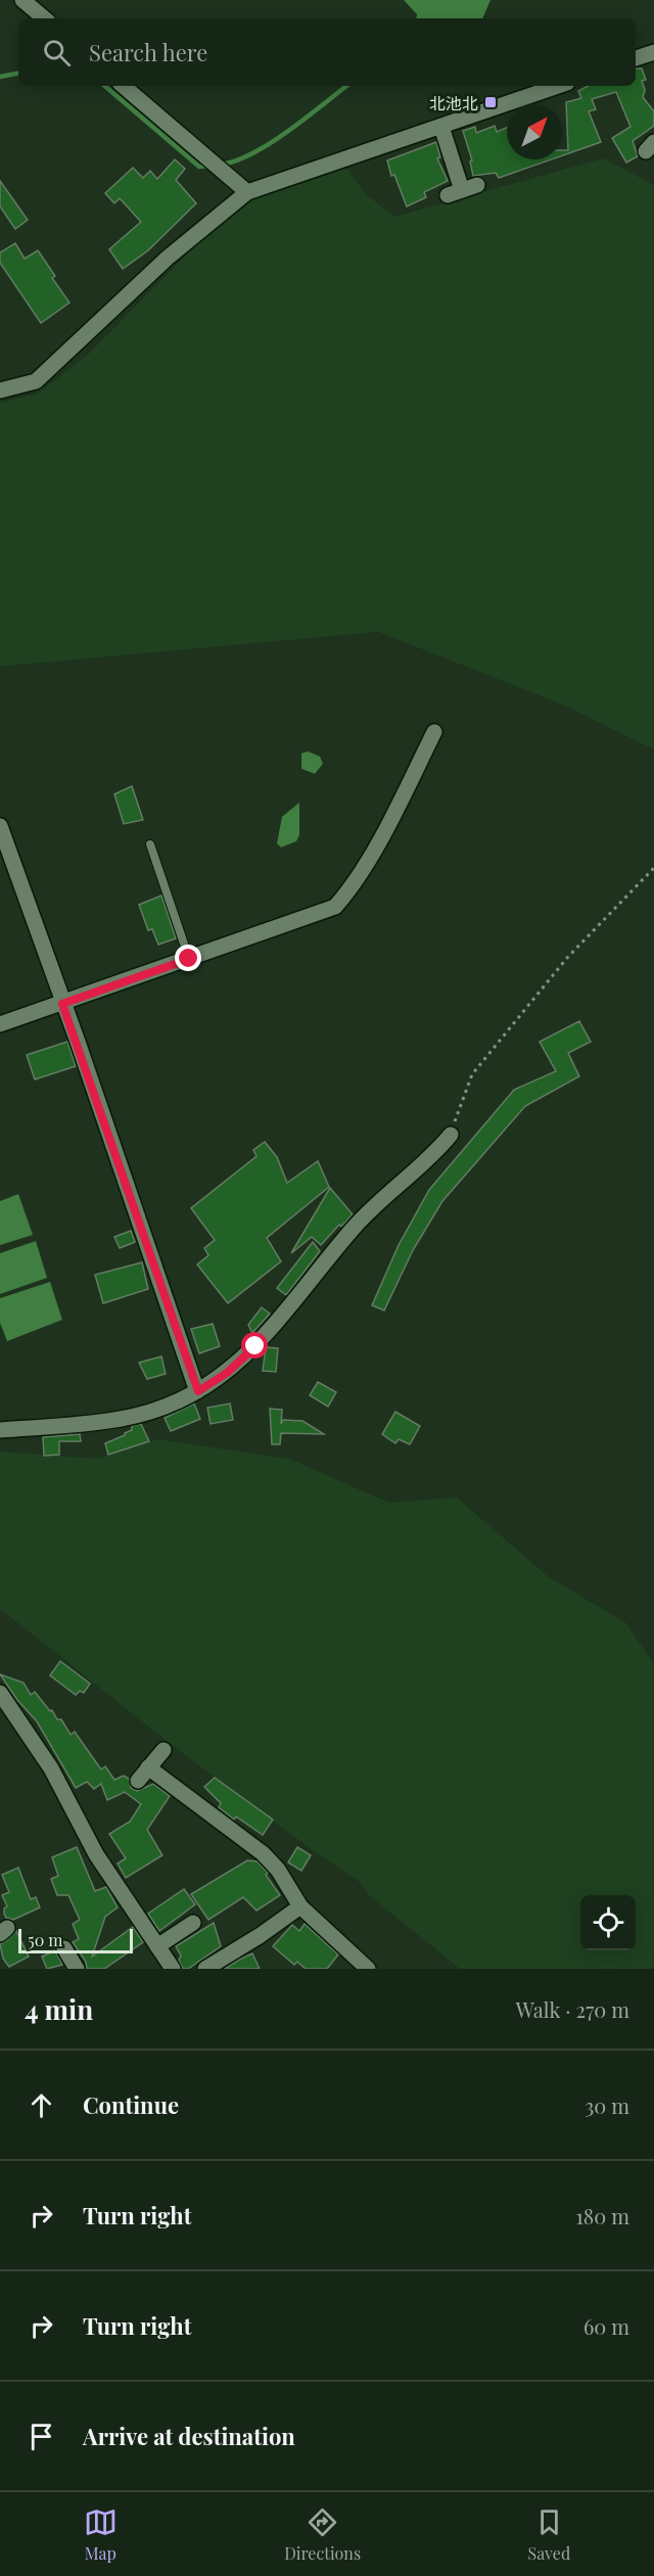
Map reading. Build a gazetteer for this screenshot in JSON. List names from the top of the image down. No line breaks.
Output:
{"places":{"transit":["北池北"]},"scale_bar":"50 m","north":"top right","page":{"search":"Search here","scale":"50 m","heading":["4 min","Walk · 270 m"],"list":[["Continue","30 m"],["Turn right","180 m"],["Turn right","60 m"],"Arrive at destination"],"nav":["Map","Directions","Saved"]}}
